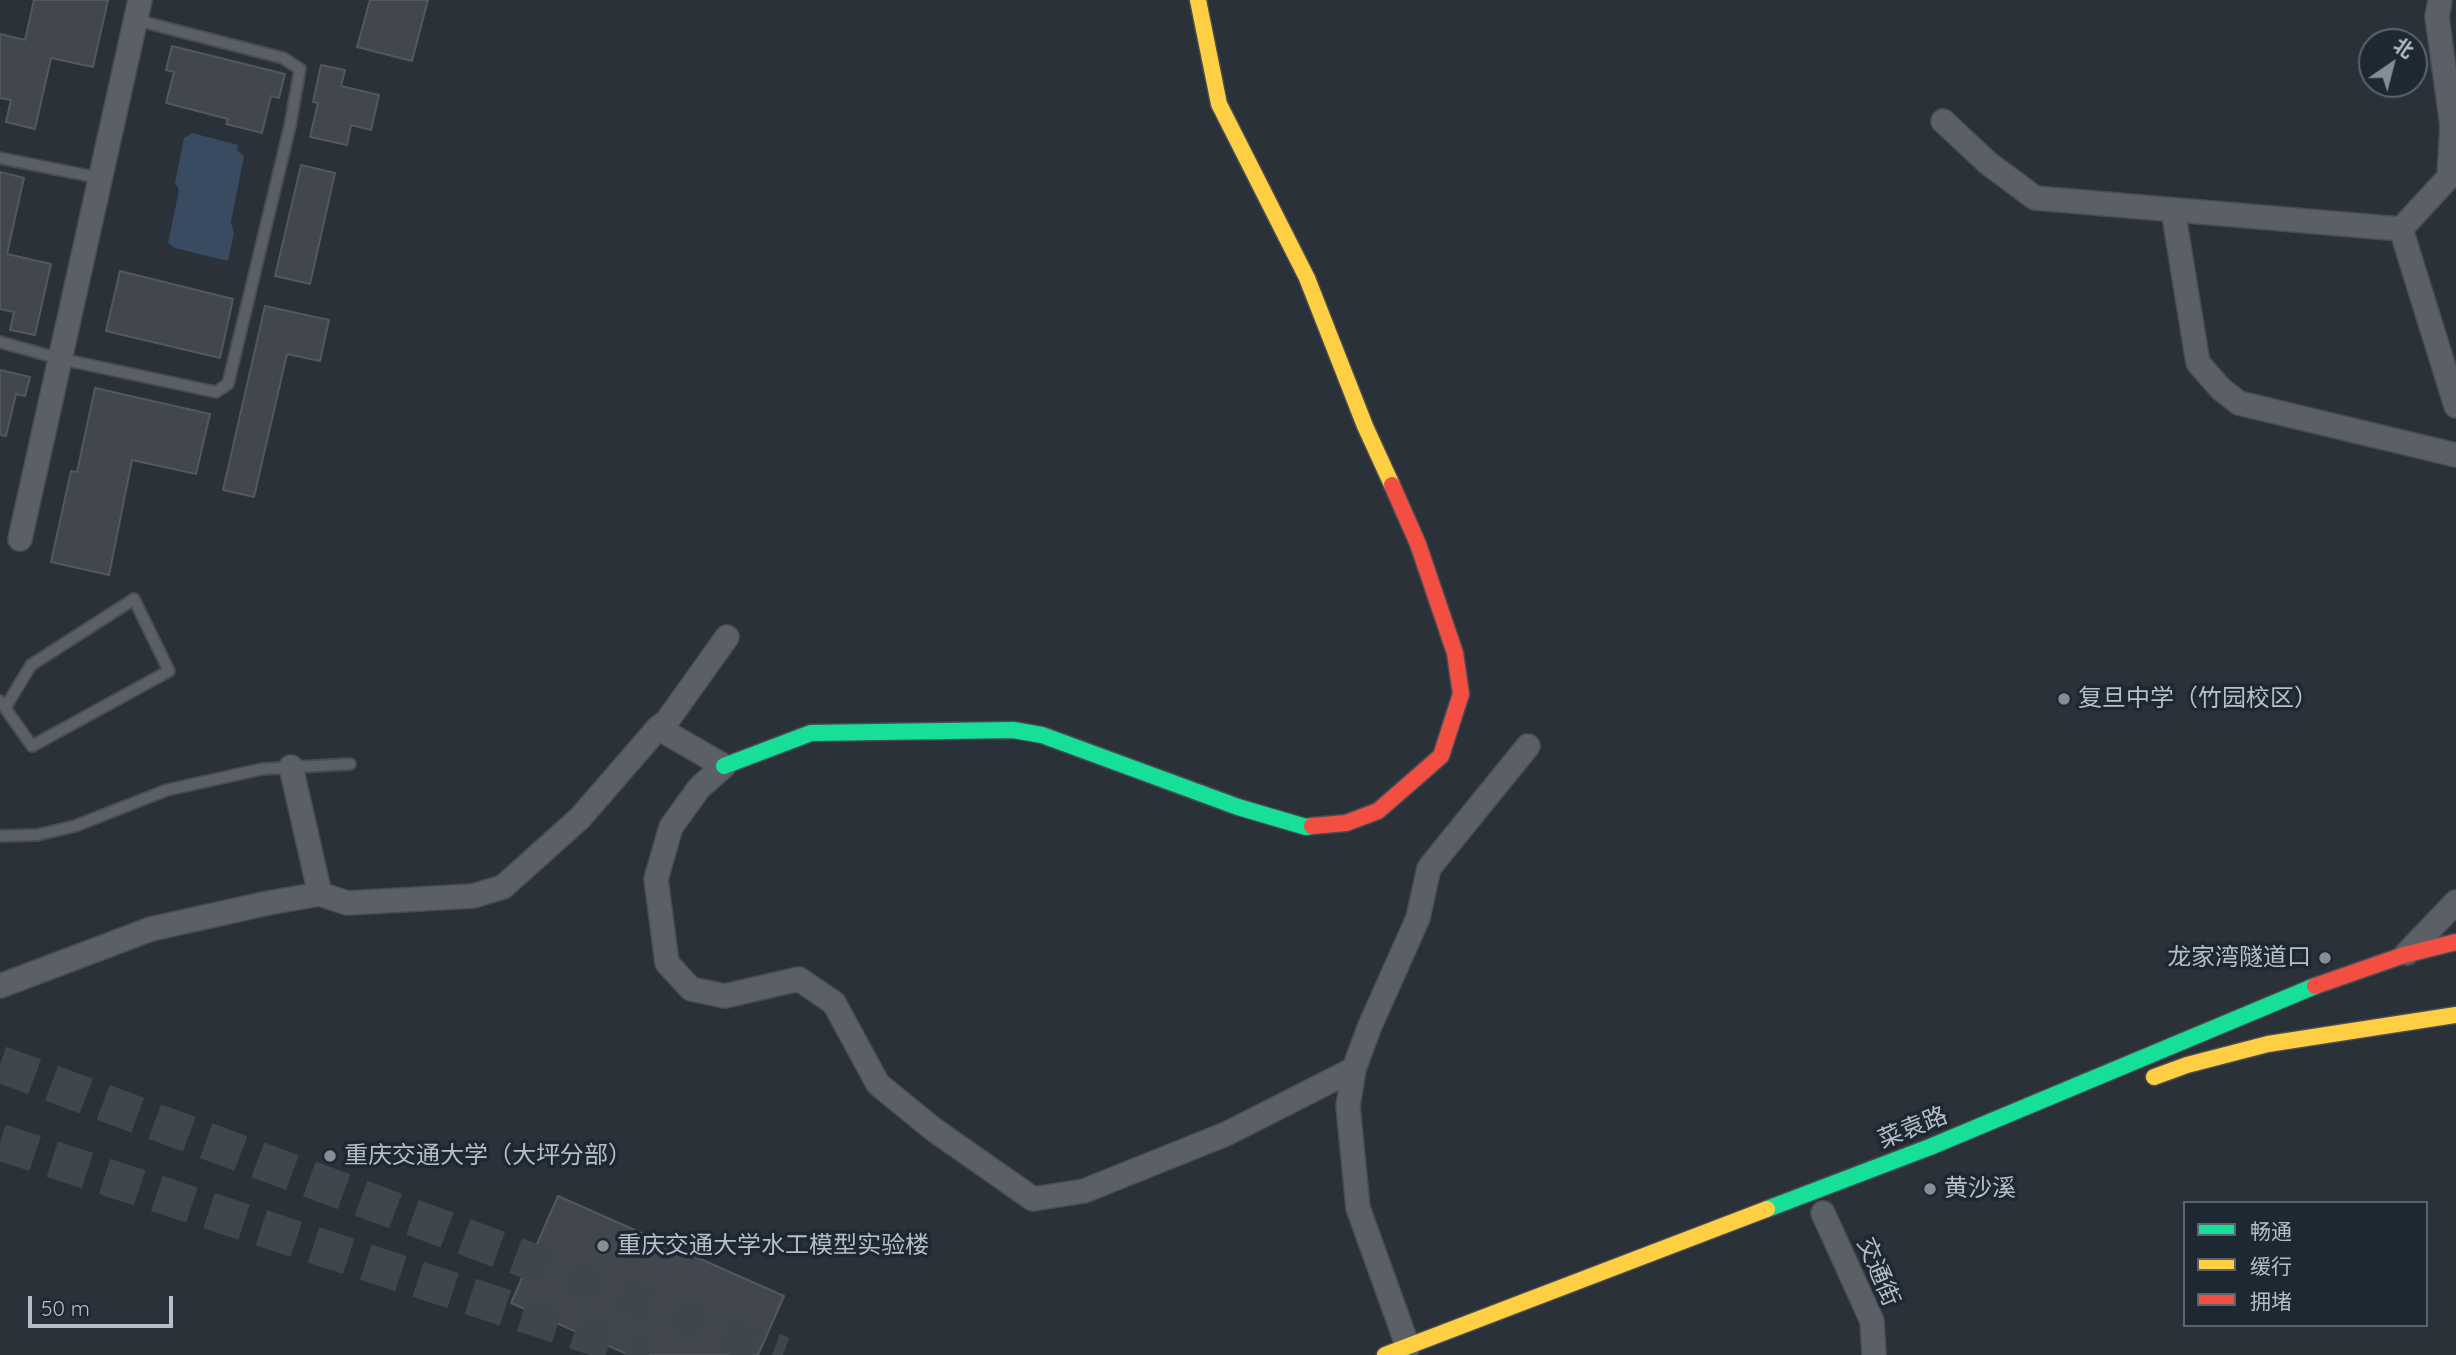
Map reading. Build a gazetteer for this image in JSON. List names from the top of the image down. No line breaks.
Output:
{"streets":{"street":["菜袁路","交通街"]},"places":["复旦中学（竹园校区）","龙家湾隧道口","重庆交通大学（大坪分部）","黄沙溪","重庆交通大学水工模型实验楼"],"legend":["畅通","缓行","拥堵"],"scale_bar":"50 m","north":"top right"}
